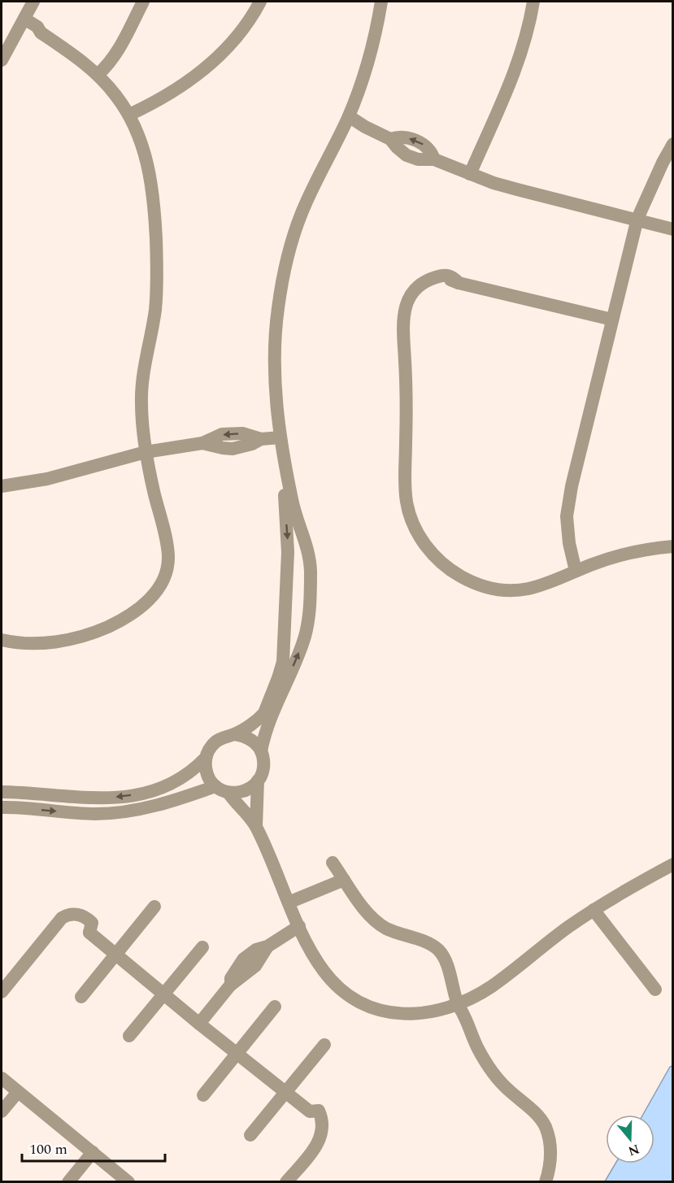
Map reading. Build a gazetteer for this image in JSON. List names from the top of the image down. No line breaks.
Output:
{"scale_bar":"100 m","north":"bottom"}
